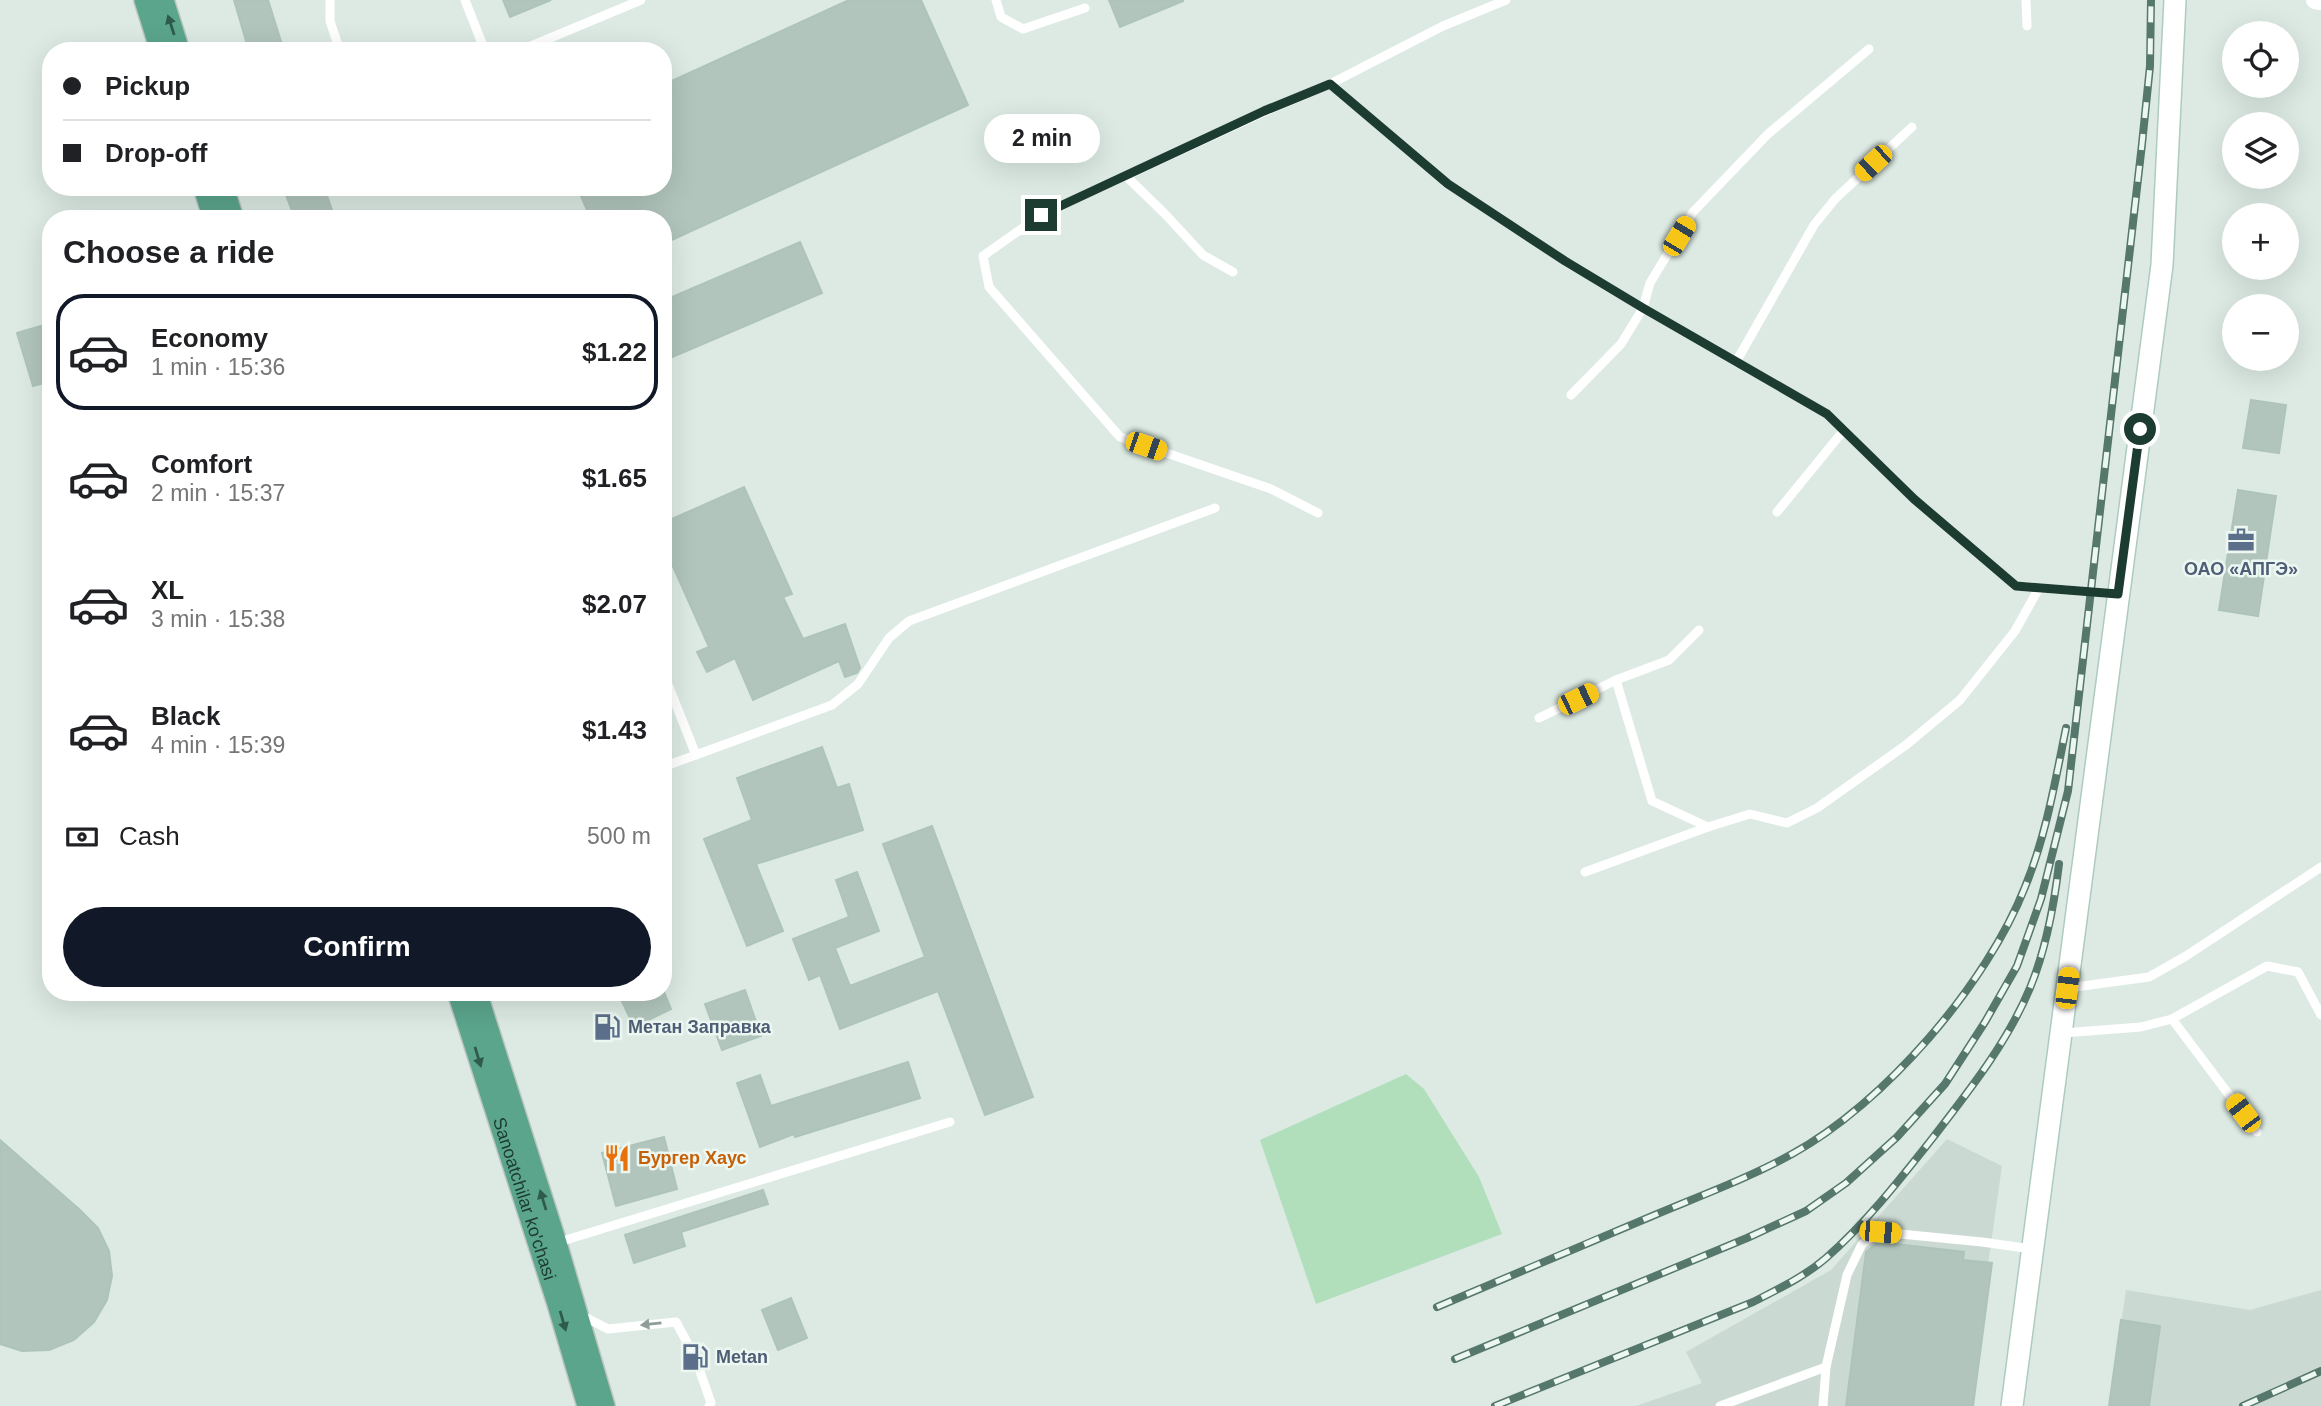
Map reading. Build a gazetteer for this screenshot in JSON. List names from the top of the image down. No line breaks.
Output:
{"streets":{"main road":["Sanoatchilar ko'chasi"]},"places":{"office":["ОАО «АПГЭ»"],"fuel station":["Метан Заправка","Metan"],"restaurant":["Бургер Хаус"]},"page":{"map_buttons":["+","−"],"banner":["Pickup","Drop-off"],"bubble":"2 min","heading":"Choose a ride","list":[{"name":"Economy","note":"1 min · 15:36","value":"$1.22"},{"name":"Comfort","note":"2 min · 15:37","value":"$1.65"},{"name":"XL","note":"3 min · 15:38","value":"$2.07"},{"name":"Black","note":"4 min · 15:39","value":"$1.43"}],"pay":["Cash","500 m"],"buttons":"Confirm"}}
